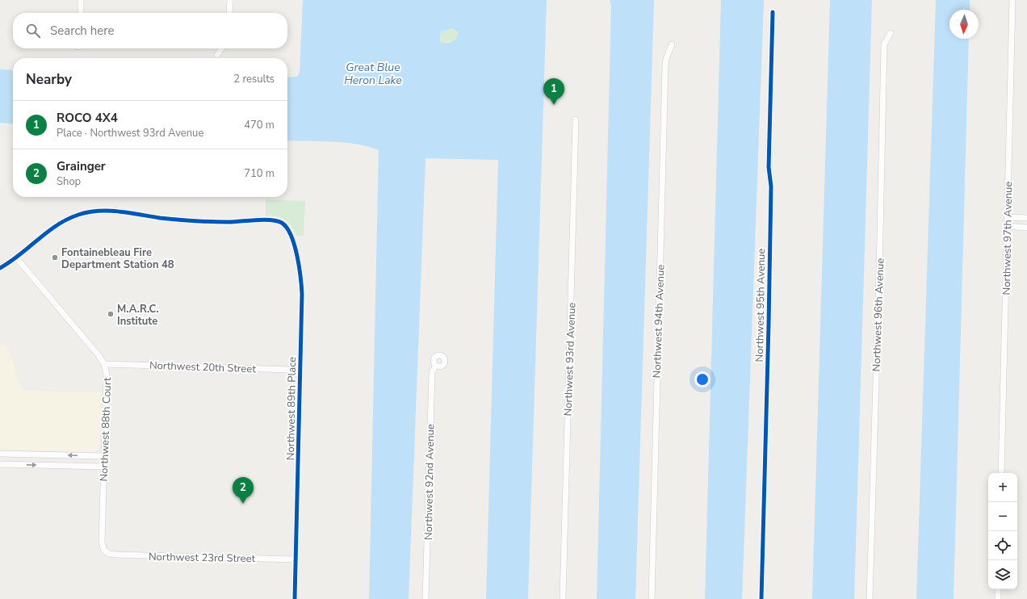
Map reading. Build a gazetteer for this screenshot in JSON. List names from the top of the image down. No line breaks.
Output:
{"streets":{"street":["Northwest 97th Avenue","Northwest 95th Avenue","Northwest 96th Avenue","Northwest 94th Avenue","Northwest 93rd Avenue","Northwest 20th Street","Northwest 89th Place","Northwest 88th Court","Northwest 92nd Avenue","Northwest 23rd Street"]},"crossings":[["Northwest 20th Street","Northwest 89th Place"],["Northwest 20th Street","Northwest 88th Court"],["Northwest 89th Place","Northwest 88th Court"],["Northwest 89th Place","Northwest 23rd Street"],["Northwest 88th Court","Northwest 23rd Street"]],"water":["Great Blue Heron Lake"],"places":["Fontainebleau Fire Department Station 48","M.A.R.C. Institute"],"north":"bottom","page":{"search":"Search here","heading":["Nearby","2 results"],"pins":["1","2"],"list":[{"mark":"1","name":"ROCO 4X4","note":"Place · Northwest 93rd Avenue","value":"470 m"},{"mark":"2","name":"Grainger","note":"Shop","value":"710 m"}],"map_buttons":["+","−"]}}
